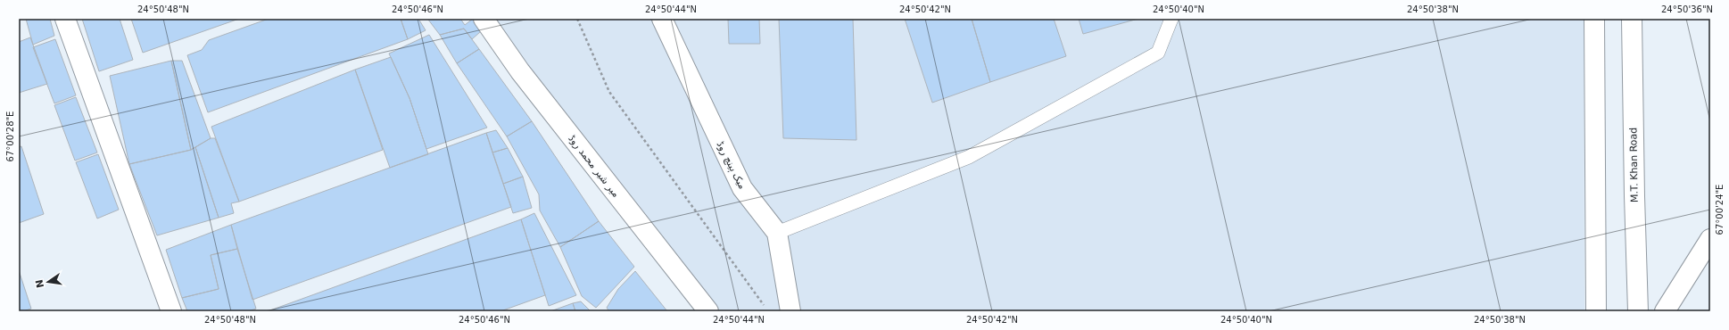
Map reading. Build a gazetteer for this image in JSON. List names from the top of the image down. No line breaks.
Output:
{"streets":{"main road":["میک ہینچ روڈ","M.T. Khan Road","میر شیر محمد روڈ"]},"north":"left","coordinates":["24°50'48\"N","24°50'46\"N","24°50'44\"N","24°50'42\"N","24°50'40\"N","24°50'38\"N","24°50'36\"N","67°00'28\"E","67°00'24\"E"]}
